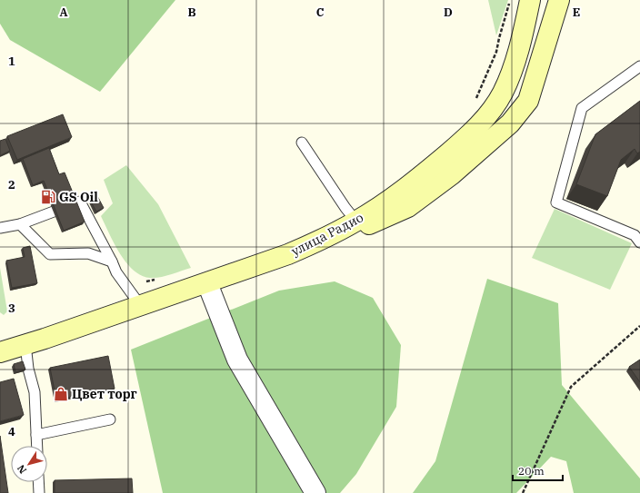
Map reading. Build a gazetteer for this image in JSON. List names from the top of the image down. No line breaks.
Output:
{"streets":{"main road":["улица Радио"]},"places":{"fuel station":["GS Oil"],"shop":["Цвет торг"]},"scale_bar":"20 m","north":"bottom left","grid":{"columns":["A","B","C","D","E"],"rows":["1","2","3","4"]}}
